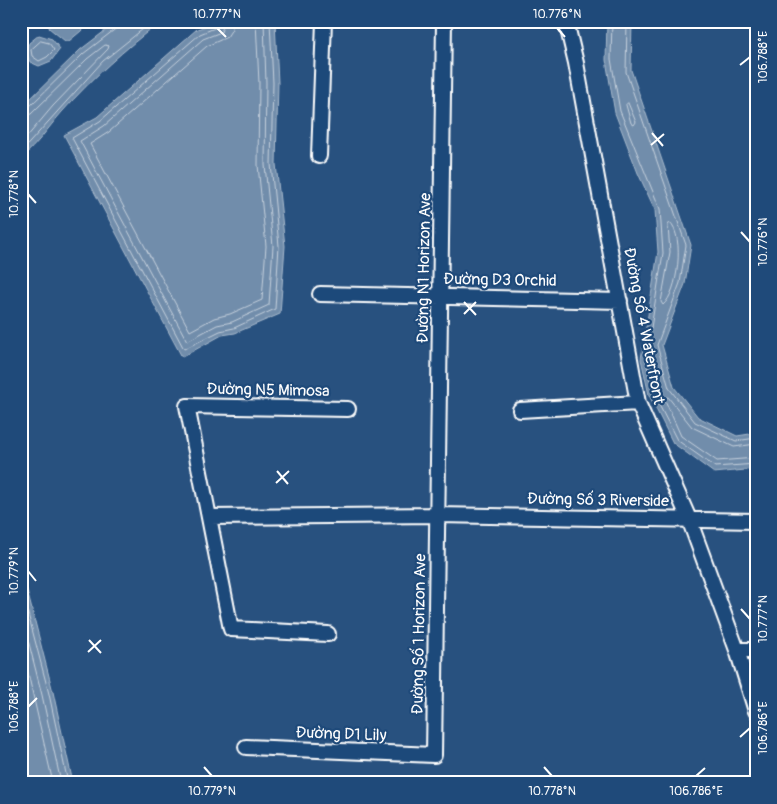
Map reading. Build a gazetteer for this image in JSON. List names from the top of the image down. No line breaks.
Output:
{"streets":{"street":["Đường N1 Horizon Ave","Đường D3 Orchid","Đường Số 4 Waterfront","Đường N5 Mimosa","Đường Số 3 Riverside","Đường Số 1 Horizon Ave","Đường D1 Lily"]},"crossings":[["Đường N1 Horizon Ave","Đường D3 Orchid"],["Đường N1 Horizon Ave","Đường Số 3 Riverside"],["Đường N1 Horizon Ave","Đường Số 1 Horizon Ave"],["Đường D3 Orchid","Đường Số 4 Waterfront"],["Đường Số 4 Waterfront","Đường Số 3 Riverside"],["Đường N5 Mimosa","Đường Số 3 Riverside"],["Đường Số 3 Riverside","Đường Số 1 Horizon Ave"],["Đường Số 1 Horizon Ave","Đường D1 Lily"]],"coordinates":["10.777°N","10.776°N","106.788°E","10.778°N","10.779°N","106.786°E"]}
